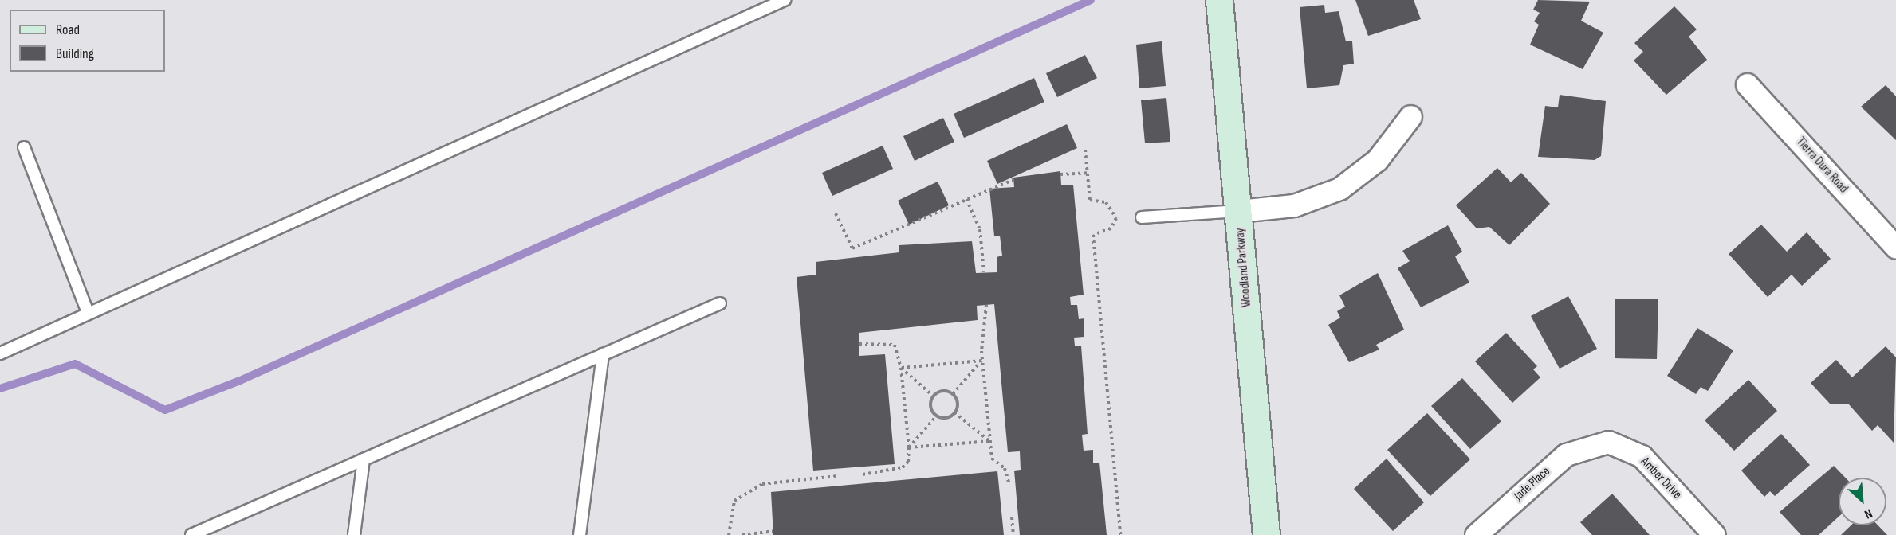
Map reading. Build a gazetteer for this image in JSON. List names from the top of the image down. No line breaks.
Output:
{"streets":{"main road":["Woodland Parkway"],"street":["Tierra Dura Road","Amber Drive","Jade Place"]},"crossings":[["Amber Drive","Jade Place"]],"legend":["Road","Building"],"north":"bottom right"}
